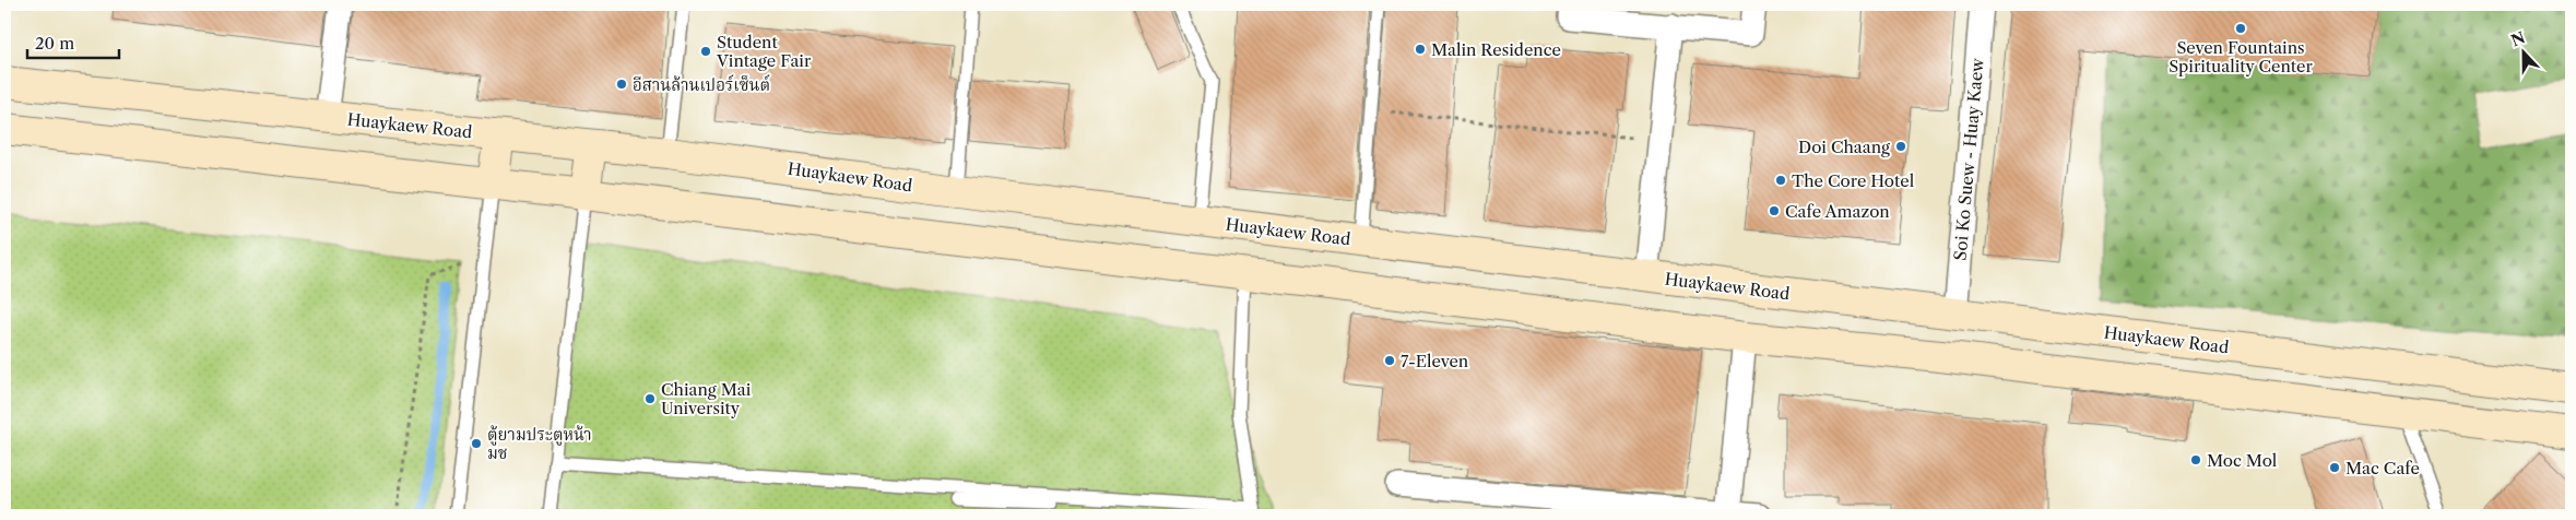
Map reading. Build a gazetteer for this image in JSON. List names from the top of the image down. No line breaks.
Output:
{"streets":{"main road":["Huaykaew Road"],"street":["Soi Ko Suew - Huay Kaew"]},"crossings":[["Huaykaew Road","Soi Ko Suew - Huay Kaew"]],"places":["Seven Fountains Spirituality Center","Malin Residence","Student Vintage Fair","อีสานล้านเปอร์เซ็นต์","Doi Chaang","The Core Hotel","Cafe Amazon","7-Eleven","Chiang Mai University","ตู้ยามประตูหน้า มช","Moc Mol","Mac Cafe"],"scale_bar":"20 m","north":"top"}
